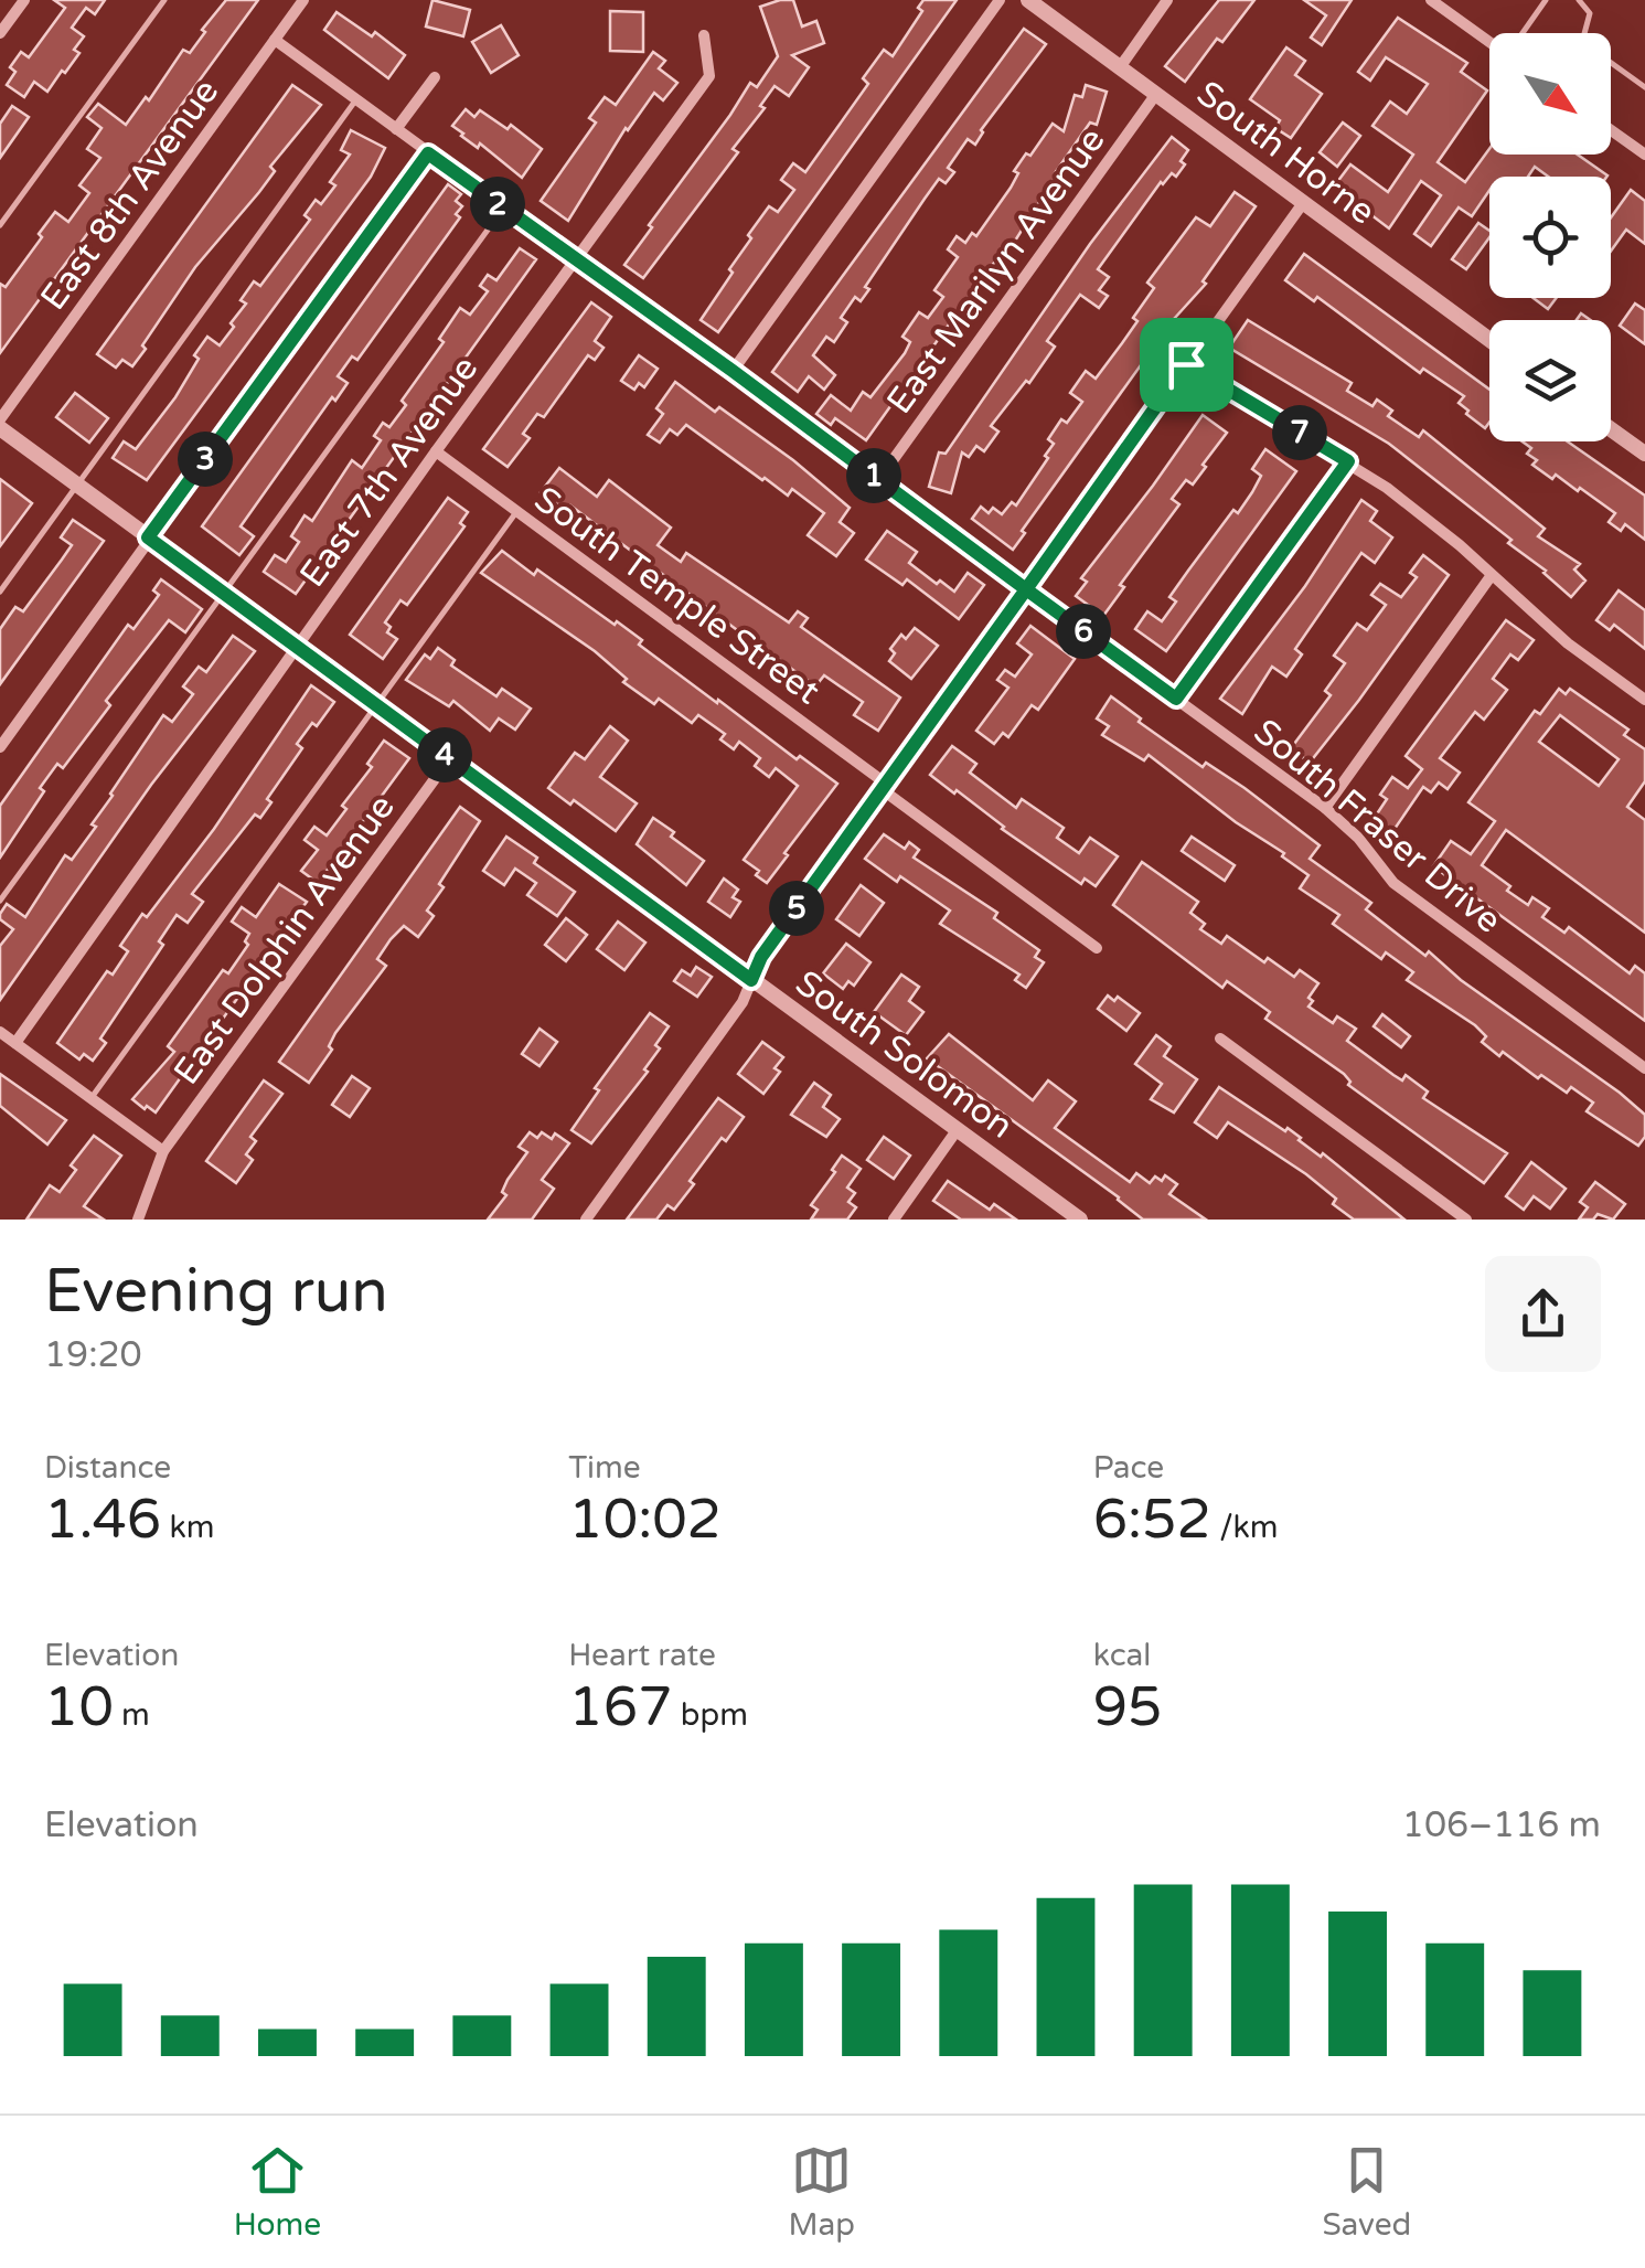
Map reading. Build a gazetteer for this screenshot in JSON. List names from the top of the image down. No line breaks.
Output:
{"streets":{"street":["South Horne","East 8th Avenue","East Marilyn Avenue","East 7th Avenue","South Temple Street","South Fraser Drive","East Dolphin Avenue","South Solomon"]},"crossings":[["South Horne","East Marilyn Avenue"],["East 8th Avenue","South Fraser Drive"],["East Marilyn Avenue","South Fraser Drive"],["East 7th Avenue","South Temple Street"],["East 7th Avenue","South Fraser Drive"],["East 7th Avenue","South Solomon"],["East Dolphin Avenue","South Solomon"]],"north":"bottom right","page":{"pins":["2","7","3","1","6","4","5"],"heading":["Evening run","19:20"],"stats":[["Distance","1.46 km"],["Time","10:02"],["Pace","6:52 /km"],["Elevation","10 m"],["Heart rate","167 bpm"],["kcal","95"]],"chart":["Elevation","106–116 m"],"tabs":["Home","Map","Saved"]}}
